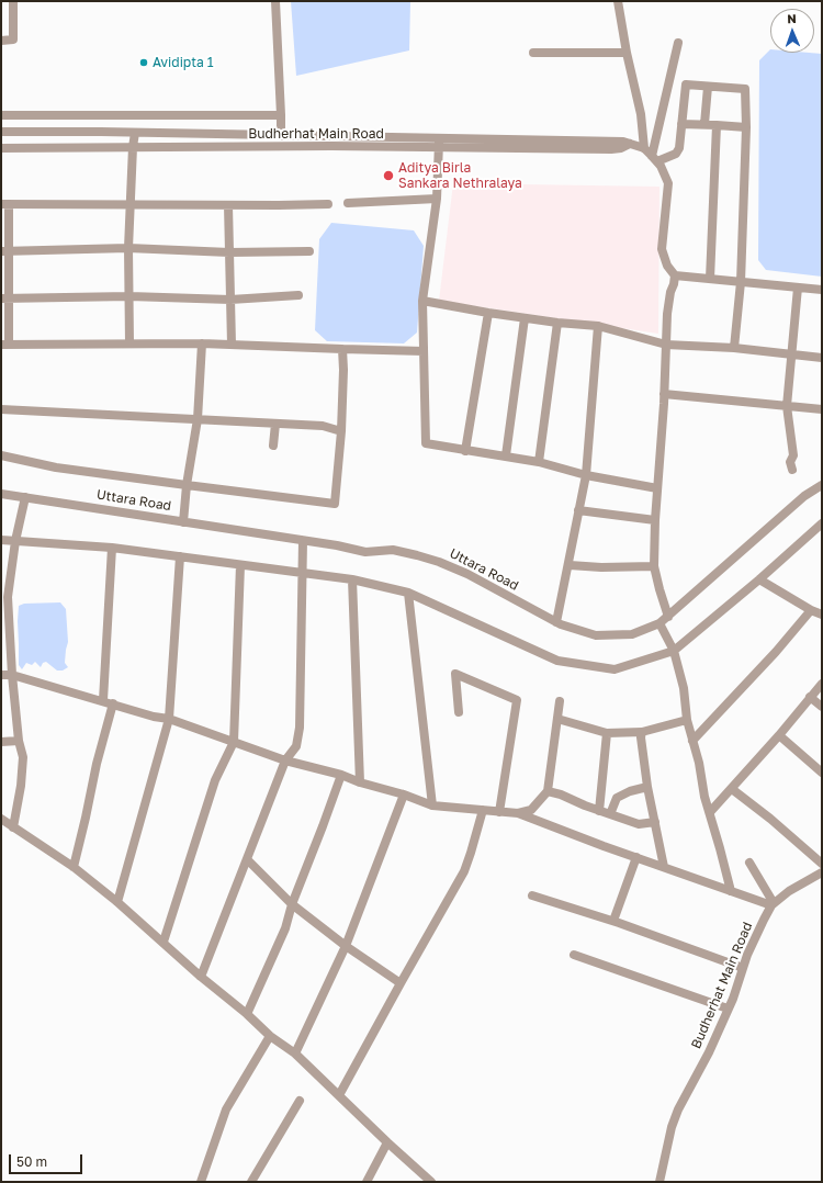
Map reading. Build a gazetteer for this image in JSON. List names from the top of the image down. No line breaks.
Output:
{"streets":{"street":["Budherhat Main Road","Uttara Road"]},"places":["Avidipta 1","Aditya Birla Sankara Nethralaya"],"scale_bar":"50 m","north":"top"}
